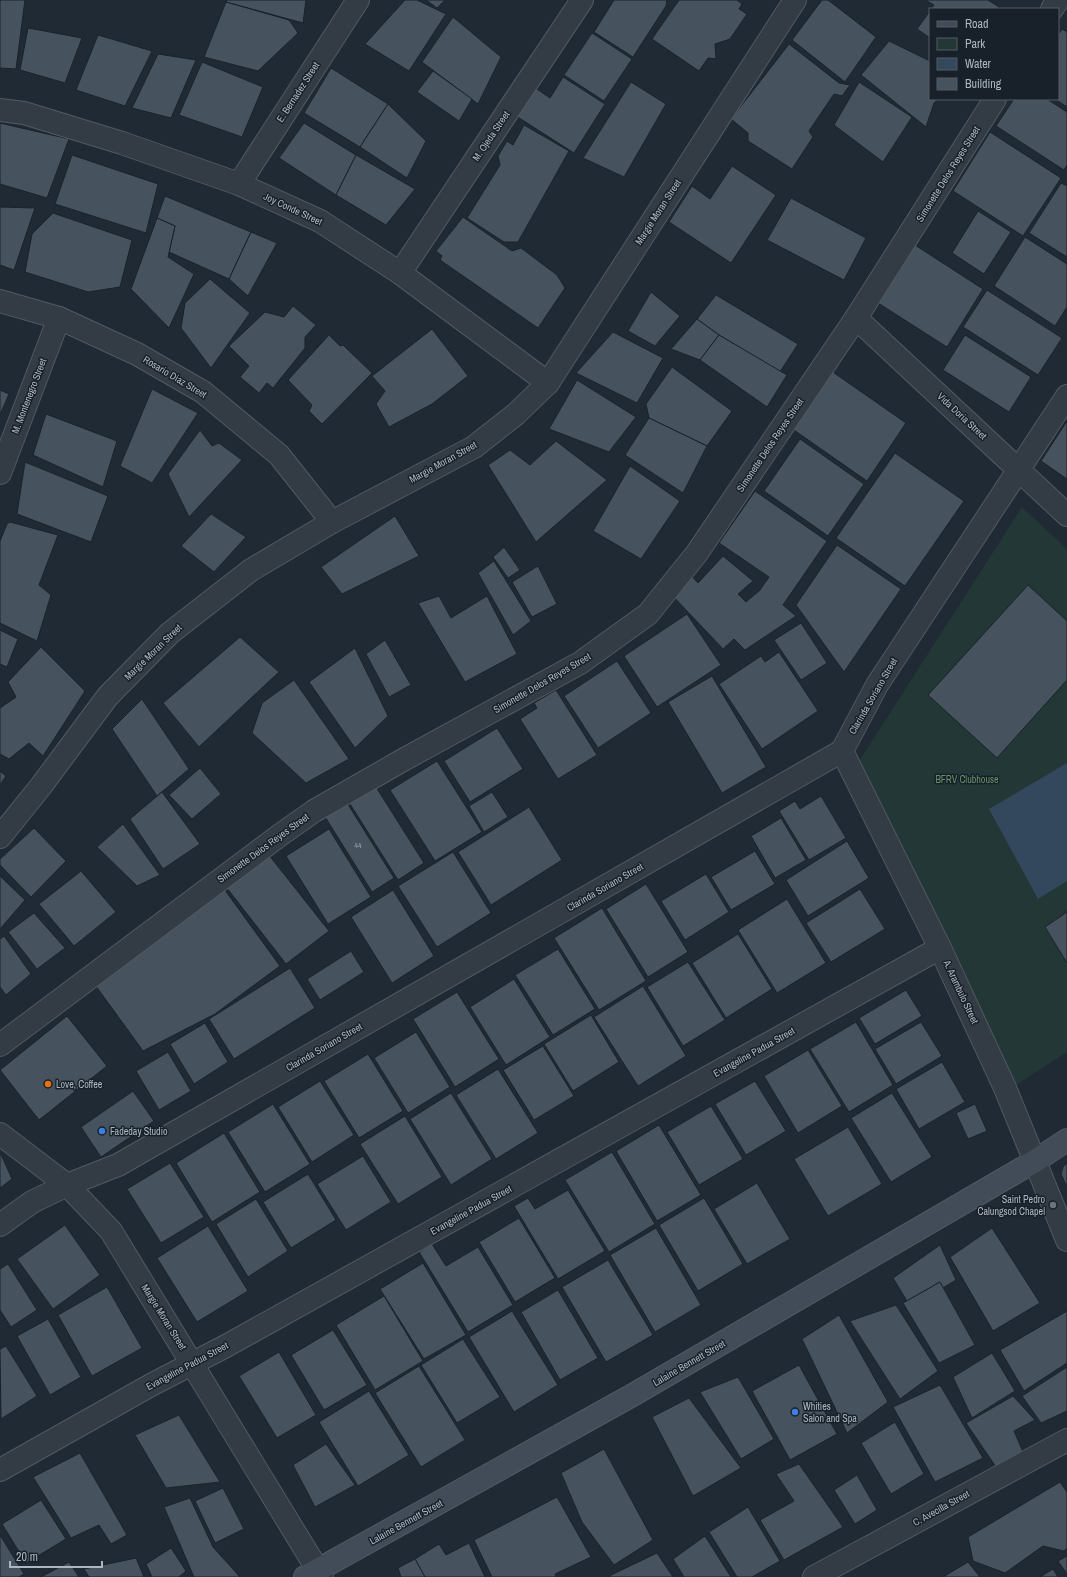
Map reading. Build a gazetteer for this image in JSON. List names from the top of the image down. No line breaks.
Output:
{"streets":{"street":["E. Bernadez Street","M. Ojeda Street","Simonette Delos Reyes Street","Joy Conde Street","Margie Moran Street","Rosario Diaz Street","M. Montenegro Street","Vida Doria Street","Clarinda Soriano Street","A. Arambulo Street","Evangeline Padua Street","Lalaine Bennett Street","C. Avecilla Street"]},"crossings":[["E. Bernadez Street","Joy Conde Street"],["M. Ojeda Street","Joy Conde Street"],["Simonette Delos Reyes Street","Vida Doria Street"],["Joy Conde Street","Margie Moran Street"],["Margie Moran Street","Rosario Diaz Street"],["Margie Moran Street","Clarinda Soriano Street"],["Margie Moran Street","Evangeline Padua Street"],["Margie Moran Street","Lalaine Bennett Street"],["Rosario Diaz Street","M. Montenegro Street"],["Vida Doria Street","Clarinda Soriano Street"],["Clarinda Soriano Street","A. Arambulo Street"],["A. Arambulo Street","Evangeline Padua Street"],["A. Arambulo Street","Lalaine Bennett Street"]],"parks":["BFRV Clubhouse"],"places":["Love, Coffee","Fadeday Studio","Saint Pedro Calungsod Chapel","Whities Salon and Spa"],"house_numbers":["44"],"legend":["Road","Park","Water","Building"],"scale_bar":"20 m"}
